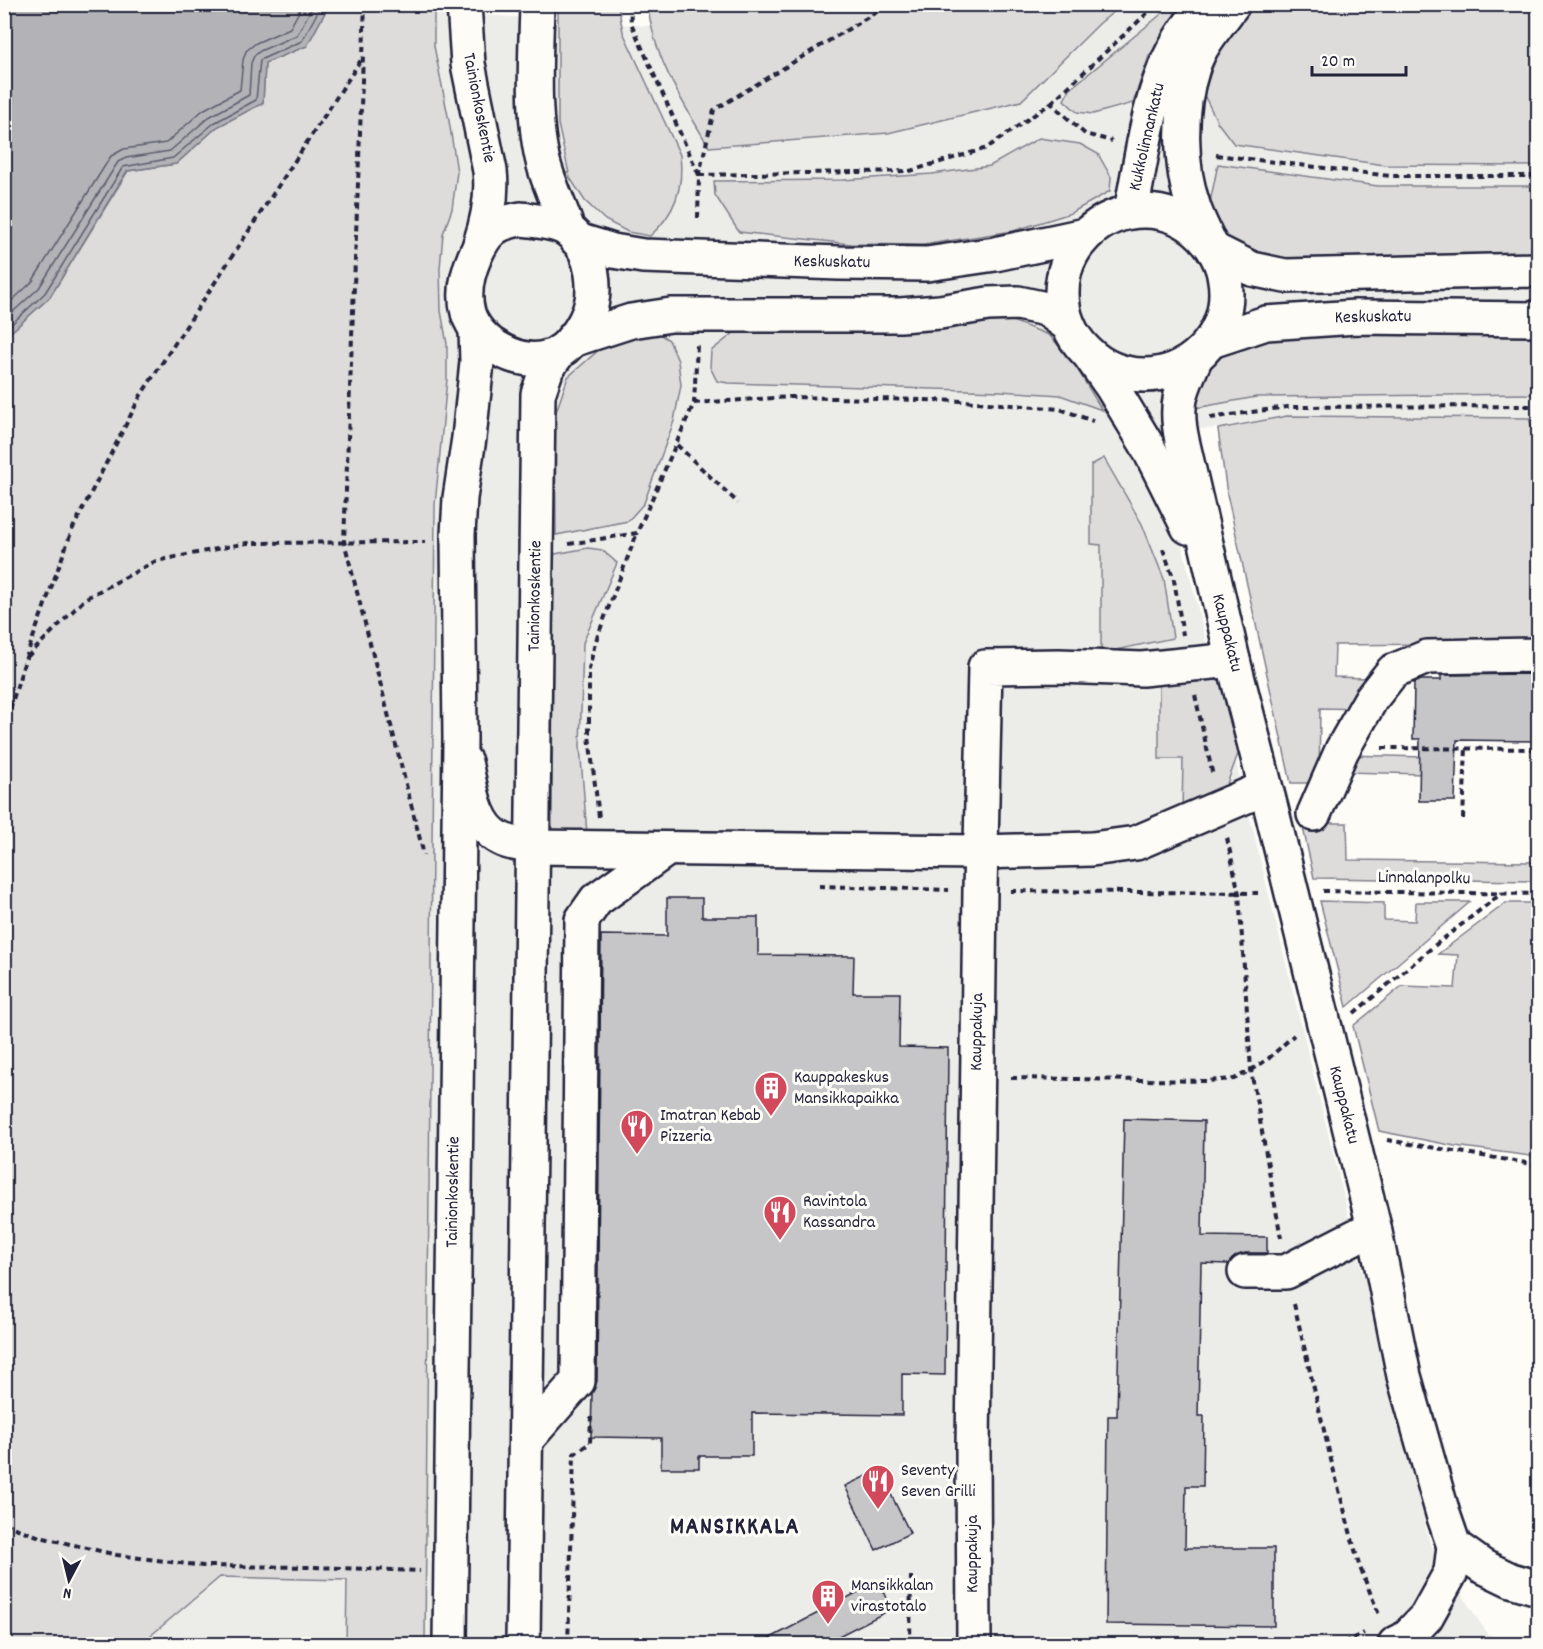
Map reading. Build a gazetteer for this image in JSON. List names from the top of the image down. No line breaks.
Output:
{"streets":{"main road":["Tainionkoskentie","Kukkolinnankatu","Keskuskatu","Kauppakatu","Kauppakuja"],"path":["Linnalanpolku"]},"crossings":[["Tainionkoskentie","Keskuskatu"],["Tainionkoskentie","Kauppakatu"],["Tainionkoskentie","Kauppakuja"],["Kukkolinnankatu","Keskuskatu"],["Kukkolinnankatu","Kauppakatu"],["Keskuskatu","Kauppakatu"],["Kauppakatu","Kauppakuja"]],"districts":["MANSIKKALA"],"places":{"building":["Kauppakeskus Mansikkapaikka","Mansikkalan virastotalo"],"restaurant":["Imatran Kebab Pizzeria","Ravintola Kassandra","Seventy Seven Grilli"]},"scale_bar":"20 m","north":"bottom"}
